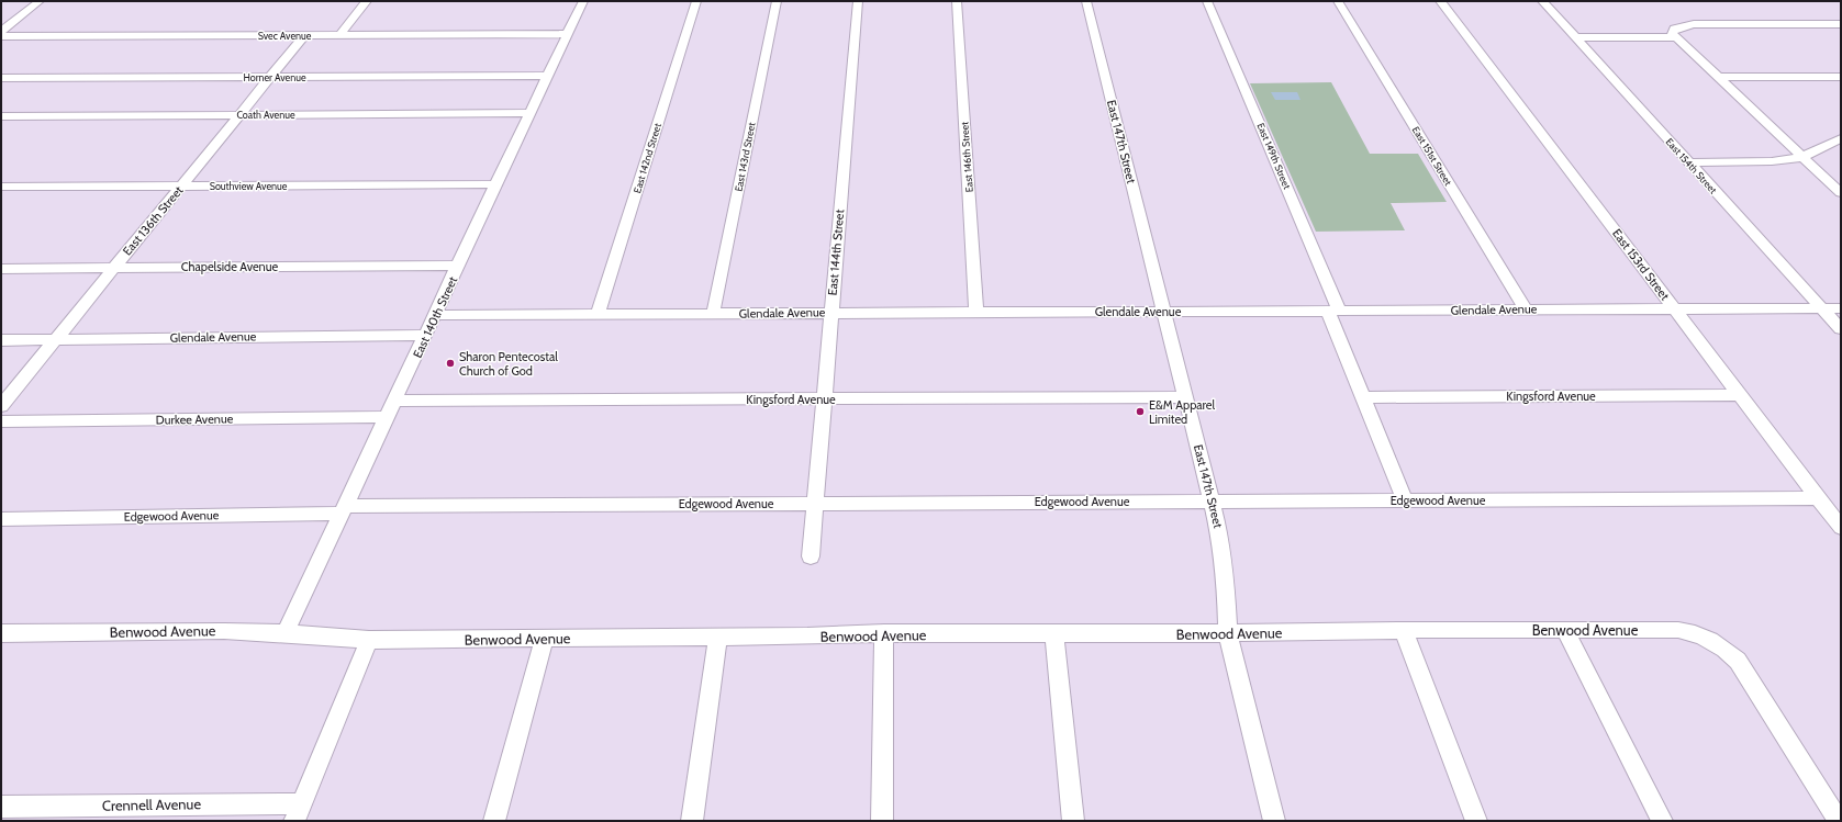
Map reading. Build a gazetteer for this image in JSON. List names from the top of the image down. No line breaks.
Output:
{"streets":{"street":["Svec Avenue","Horner Avenue","Coath Avenue","East 147th Street","East 149th Street","East 151st Street","East 143rd Street","East 146th Street","East 142nd Street","East 154th Street","Southview Avenue","East 136th Street","East 144th Street","East 153rd Street","Chapelside Avenue","Glendale Avenue","East 140th Street","Kingsford Avenue","Durkee Avenue","Edgewood Avenue","Benwood Avenue","Crennell Avenue"]},"crossings":[["Svec Avenue","East 136th Street"],["Svec Avenue","East 140th Street"],["Horner Avenue","East 136th Street"],["Horner Avenue","East 140th Street"],["Coath Avenue","East 136th Street"],["Coath Avenue","East 140th Street"],["East 147th Street","Glendale Avenue"],["East 147th Street","Kingsford Avenue"],["East 147th Street","Edgewood Avenue"],["East 147th Street","Benwood Avenue"],["East 149th Street","Glendale Avenue"],["East 149th Street","Kingsford Avenue"],["East 149th Street","Edgewood Avenue"],["East 151st Street","Glendale Avenue"],["East 143rd Street","Glendale Avenue"],["East 146th Street","Glendale Avenue"],["East 142nd Street","Glendale Avenue"],["East 154th Street","Glendale Avenue"],["Southview Avenue","East 136th Street"],["Southview Avenue","East 140th Street"],["East 136th Street","Chapelside Avenue"],["East 136th Street","Glendale Avenue"],["East 144th Street","Glendale Avenue"],["East 144th Street","Kingsford Avenue"],["East 144th Street","Edgewood Avenue"],["East 153rd Street","Glendale Avenue"],["East 153rd Street","Kingsford Avenue"],["East 153rd Street","Edgewood Avenue"],["Chapelside Avenue","East 140th Street"],["Glendale Avenue","East 140th Street"],["East 140th Street","Kingsford Avenue"],["East 140th Street","Durkee Avenue"],["East 140th Street","Edgewood Avenue"],["East 140th Street","Benwood Avenue"]],"places":["Sharon Pentecostal Church of God","E&M Apparel Limited"]}
